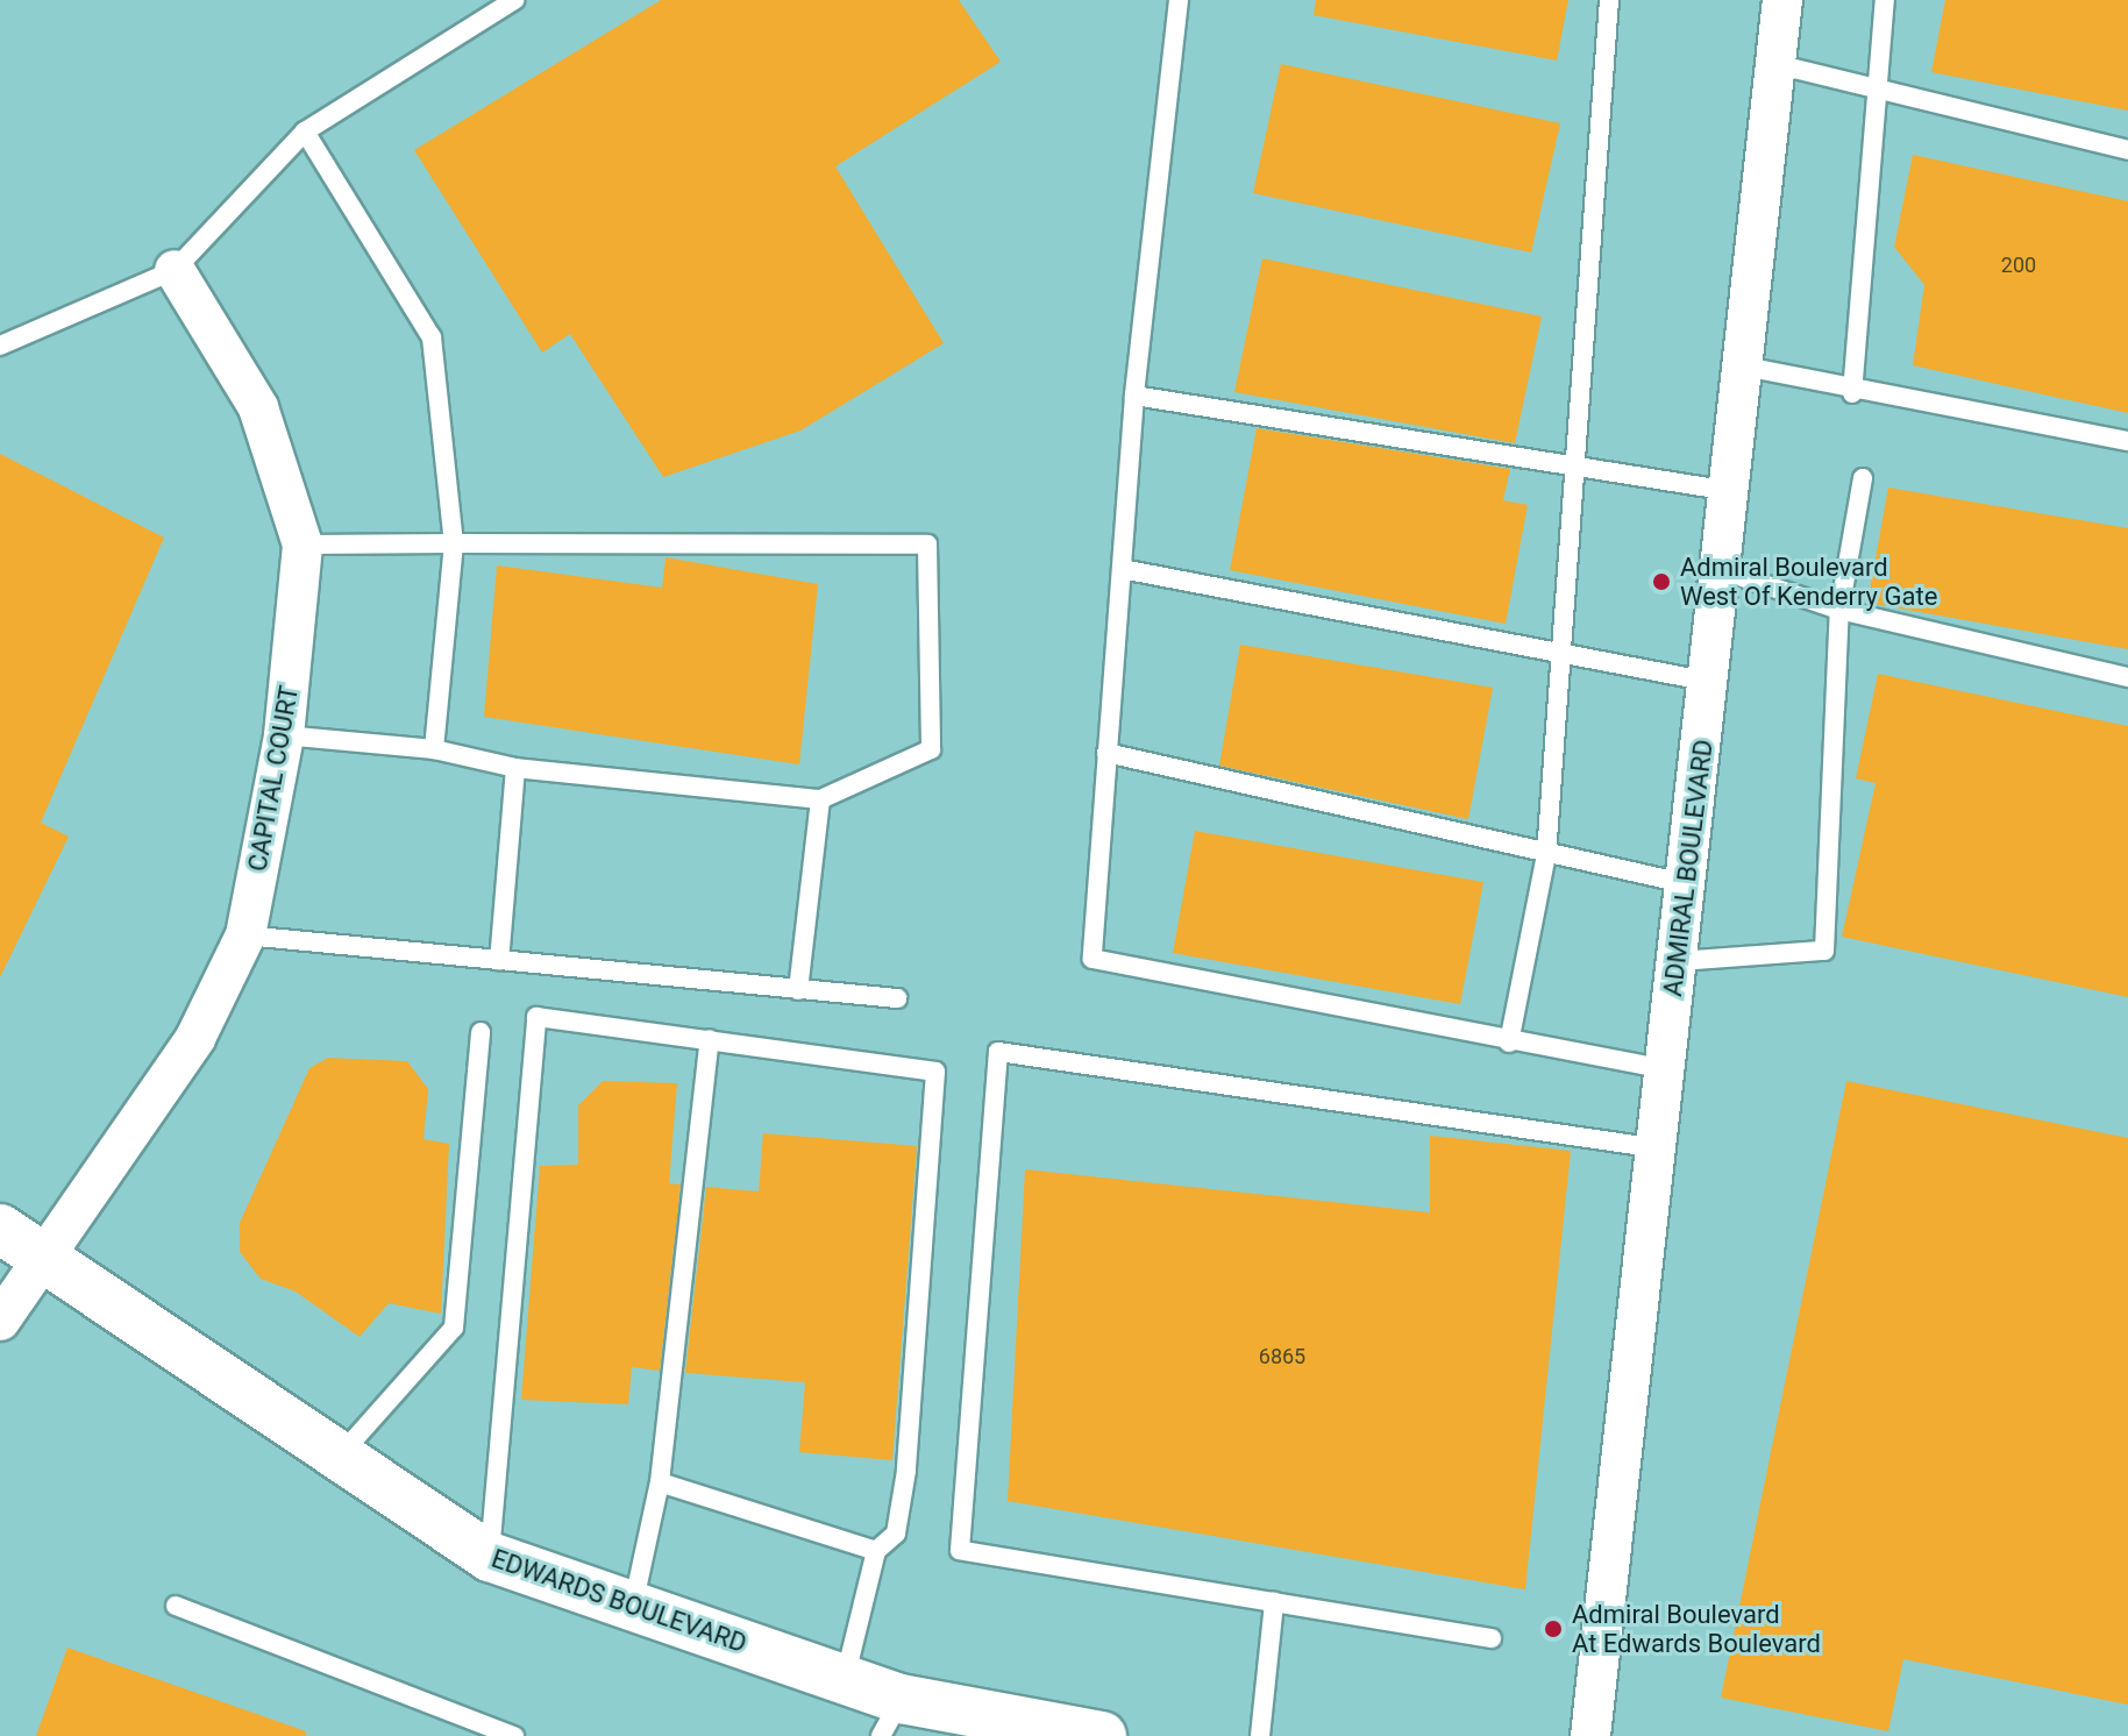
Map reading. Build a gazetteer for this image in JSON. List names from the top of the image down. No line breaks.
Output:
{"streets":{"street":["CAPITAL COURT","ADMIRAL BOULEVARD","EDWARDS BOULEVARD"]},"crossings":[["CAPITAL COURT","EDWARDS BOULEVARD"]],"places":["Admiral Boulevard West Of Kenderry Gate","Admiral Boulevard At Edwards Boulevard"],"house_numbers":["200","6865"]}
